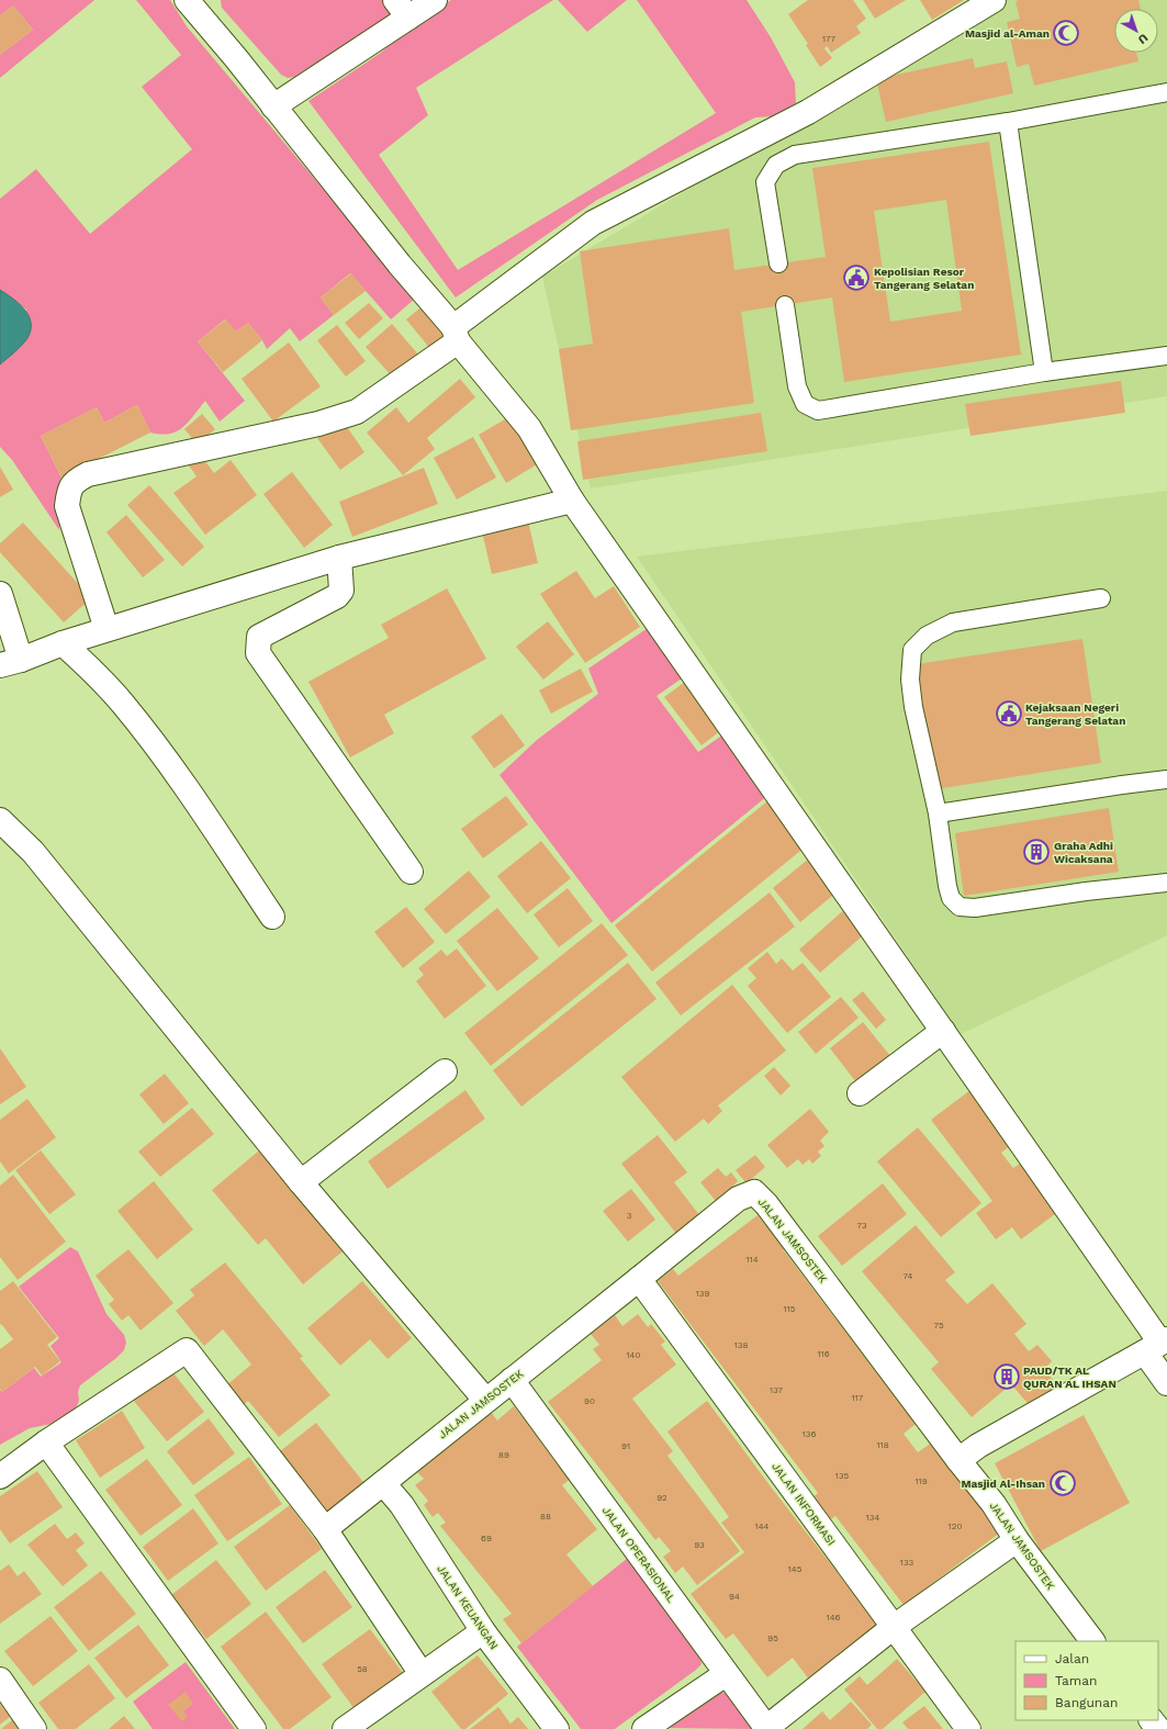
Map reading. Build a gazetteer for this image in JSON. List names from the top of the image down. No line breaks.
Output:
{"streets":{"street":["JALAN JAMSOSTEK","JALAN INFORMASI","JALAN OPERASIONAL","JALAN KEUANGAN"]},"crossings":[["JALAN JAMSOSTEK","JALAN INFORMASI"],["JALAN JAMSOSTEK","JALAN OPERASIONAL"],["JALAN JAMSOSTEK","JALAN KEUANGAN"]],"places":{"mosque":["Masjid al-Aman","Masjid Al-Ihsan"],"public building":["Kepolisian Resor Tangerang Selatan","Kejaksaan Negeri Tangerang Selatan"],"building":["Graha Adhi Wicaksana","PAUD/TK AL QURAN AL IHSAN"]},"house_numbers":["177","3","73","114","74","139","115","75","138","116","140","137","117","90","136","118","91","89","135","119","92","88","134","144","120","69","93","133","145","94","146","95","58"],"legend":["Jalan","Taman","Bangunan"],"north":"bottom right"}
